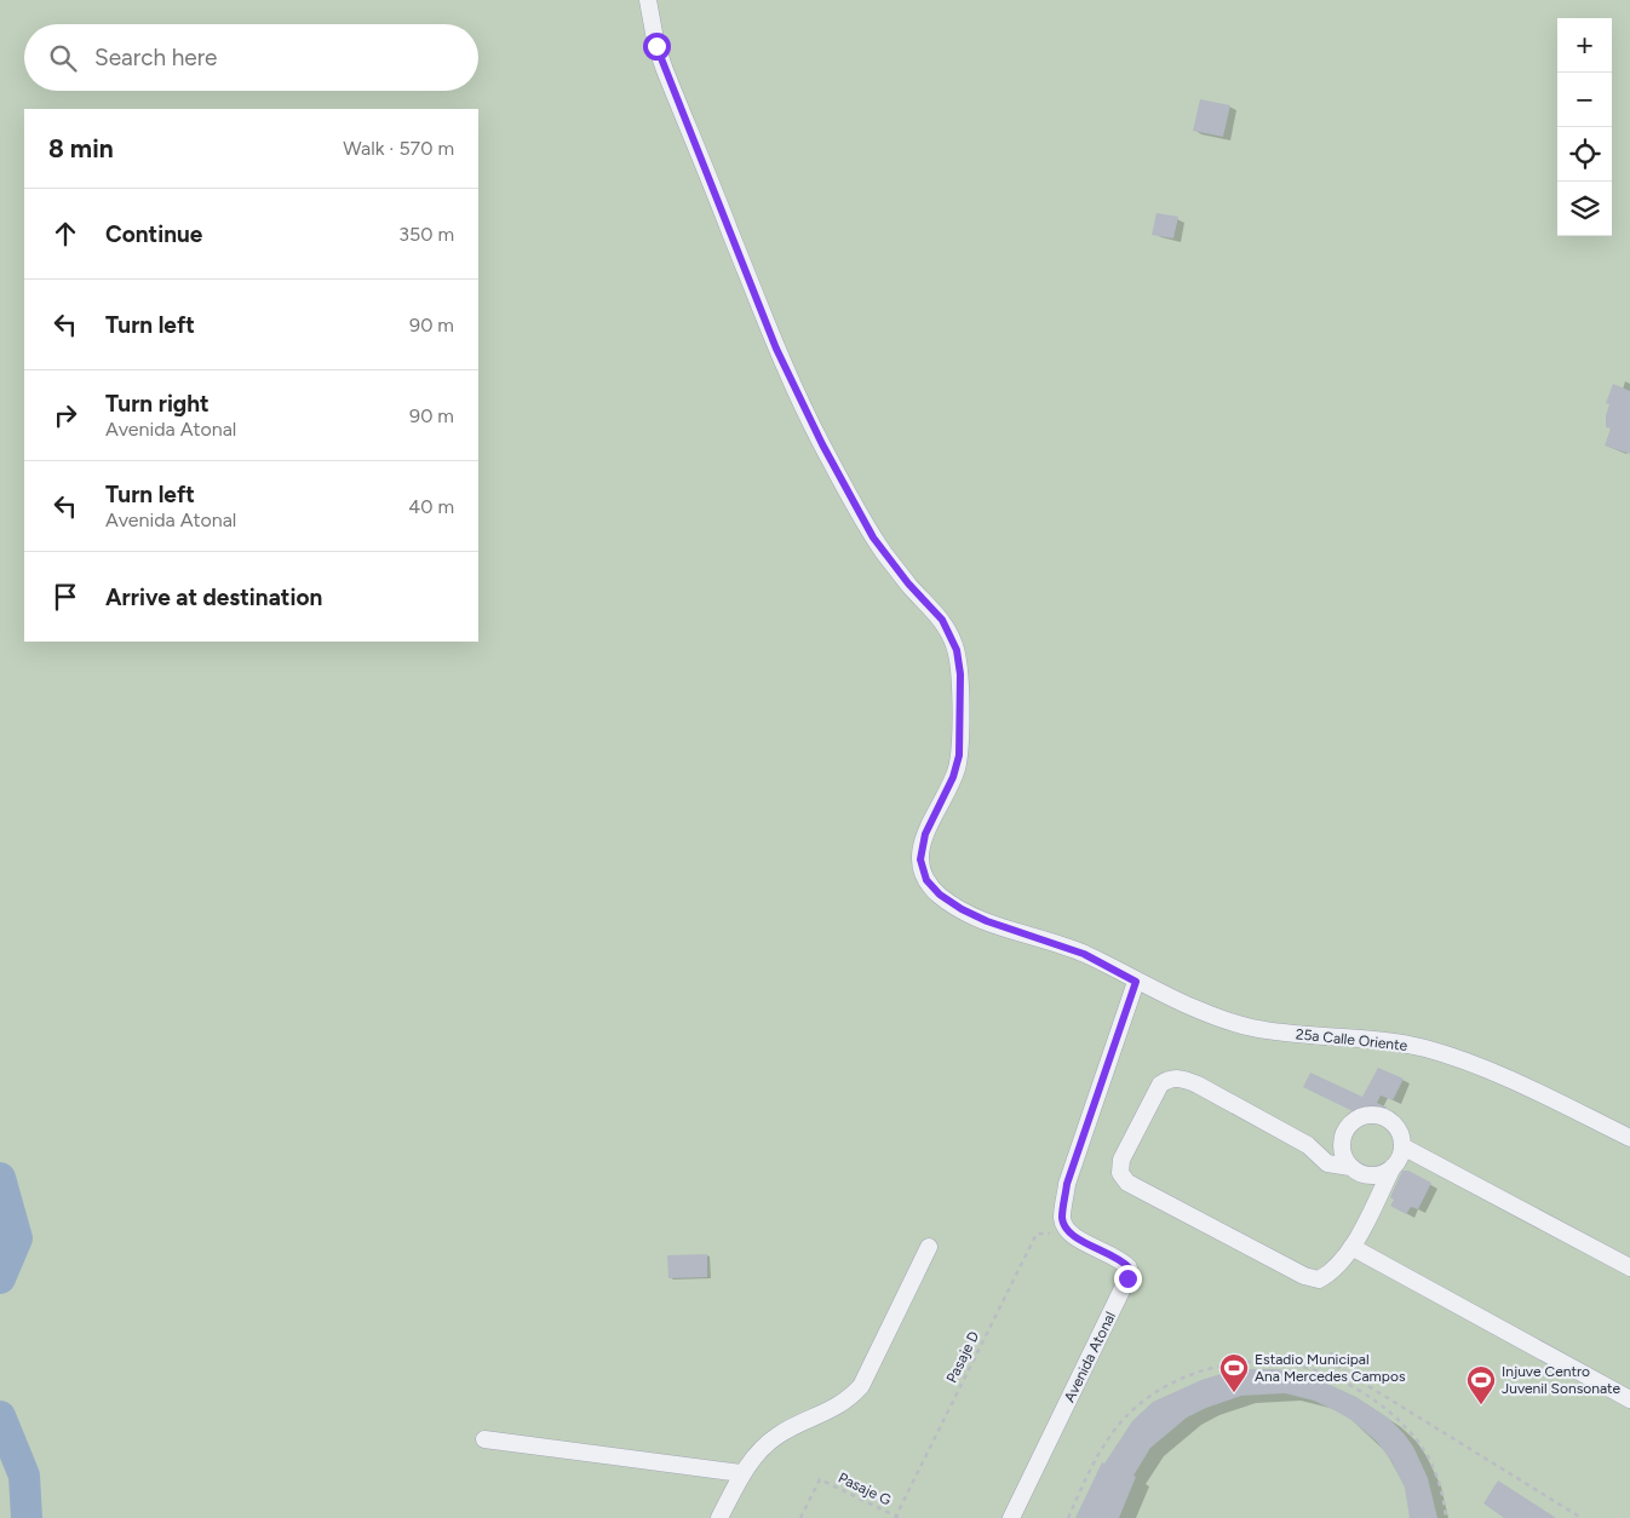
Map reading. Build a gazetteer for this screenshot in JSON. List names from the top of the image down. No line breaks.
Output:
{"streets":{"street":["25a Calle Oriente","Avenida Atonal"],"path":["Pasaje D","Pasaje G"]},"crossings":[["Pasaje D","Avenida Atonal"],["Pasaje D","Pasaje G"]],"places":{"sports":["Estadio Municipal Ana Mercedes Campos","Injuve Centro Juvenil Sonsonate"]},"page":{"map_buttons":["+","−"],"search":"Search here","heading":["8 min","Walk · 570 m"],"list":[["Continue","350 m"],["Turn left","90 m"],["Turn right","Avenida Atonal","90 m"],["Turn left","Avenida Atonal","40 m"],"Arrive at destination"]}}
